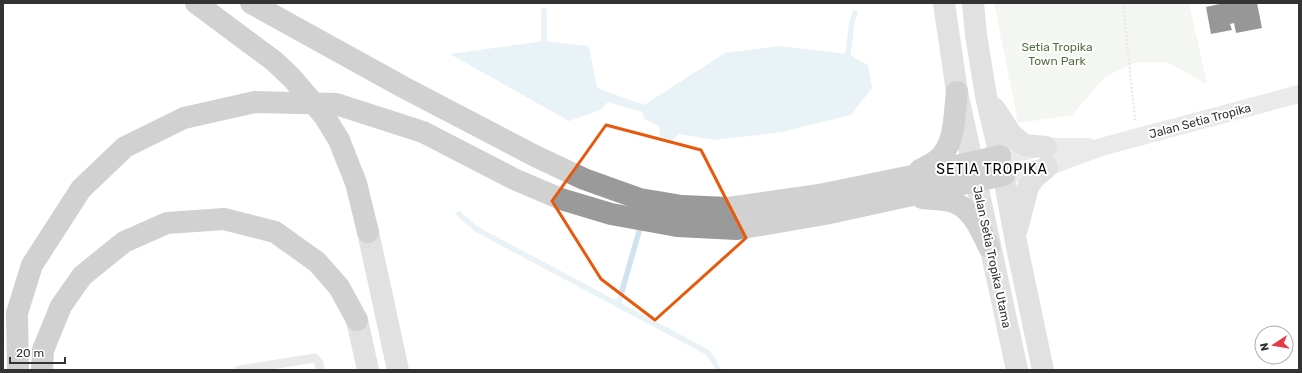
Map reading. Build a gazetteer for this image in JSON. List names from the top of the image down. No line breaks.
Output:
{"streets":{"main road":["Jalan Setia Tropika Utama"],"street":["Jalan Setia Tropika"]},"districts":["SETIA TROPIKA"],"parks":["Setia Tropika Town Park"],"scale_bar":"20 m","north":"left"}
